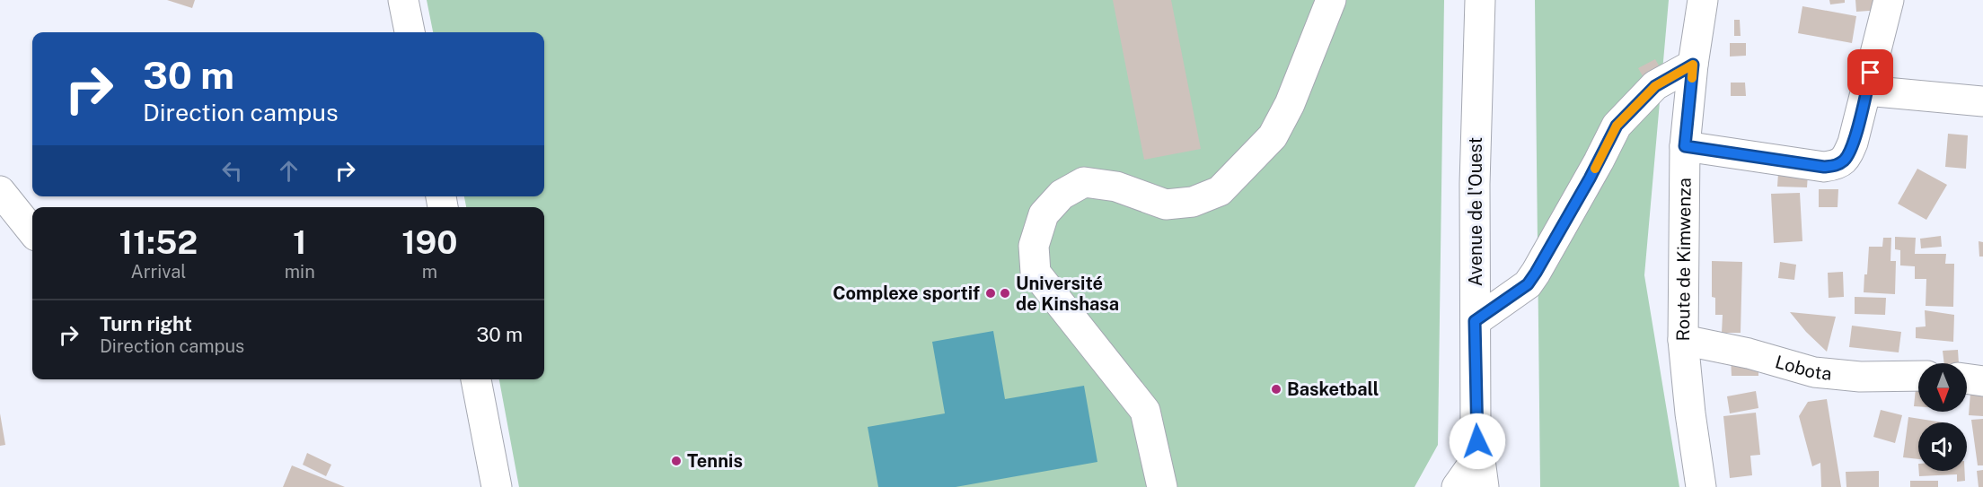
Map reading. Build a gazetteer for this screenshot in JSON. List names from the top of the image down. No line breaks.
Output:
{"streets":{"street":["Avenue de l'Ouest","Route de Kimwenza","Lobota"]},"crossings":[["Route de Kimwenza","Lobota"]],"places":["Complexe sportif","Université de Kinshasa","Basketball","Tennis"],"north":"bottom","page":{"turn":["30 m","Direction campus"],"eta":["11:52","Arrival","1","min","190","m"],"list":[{"name":"Turn right","note":"Direction campus","value":"30 m"}]}}
